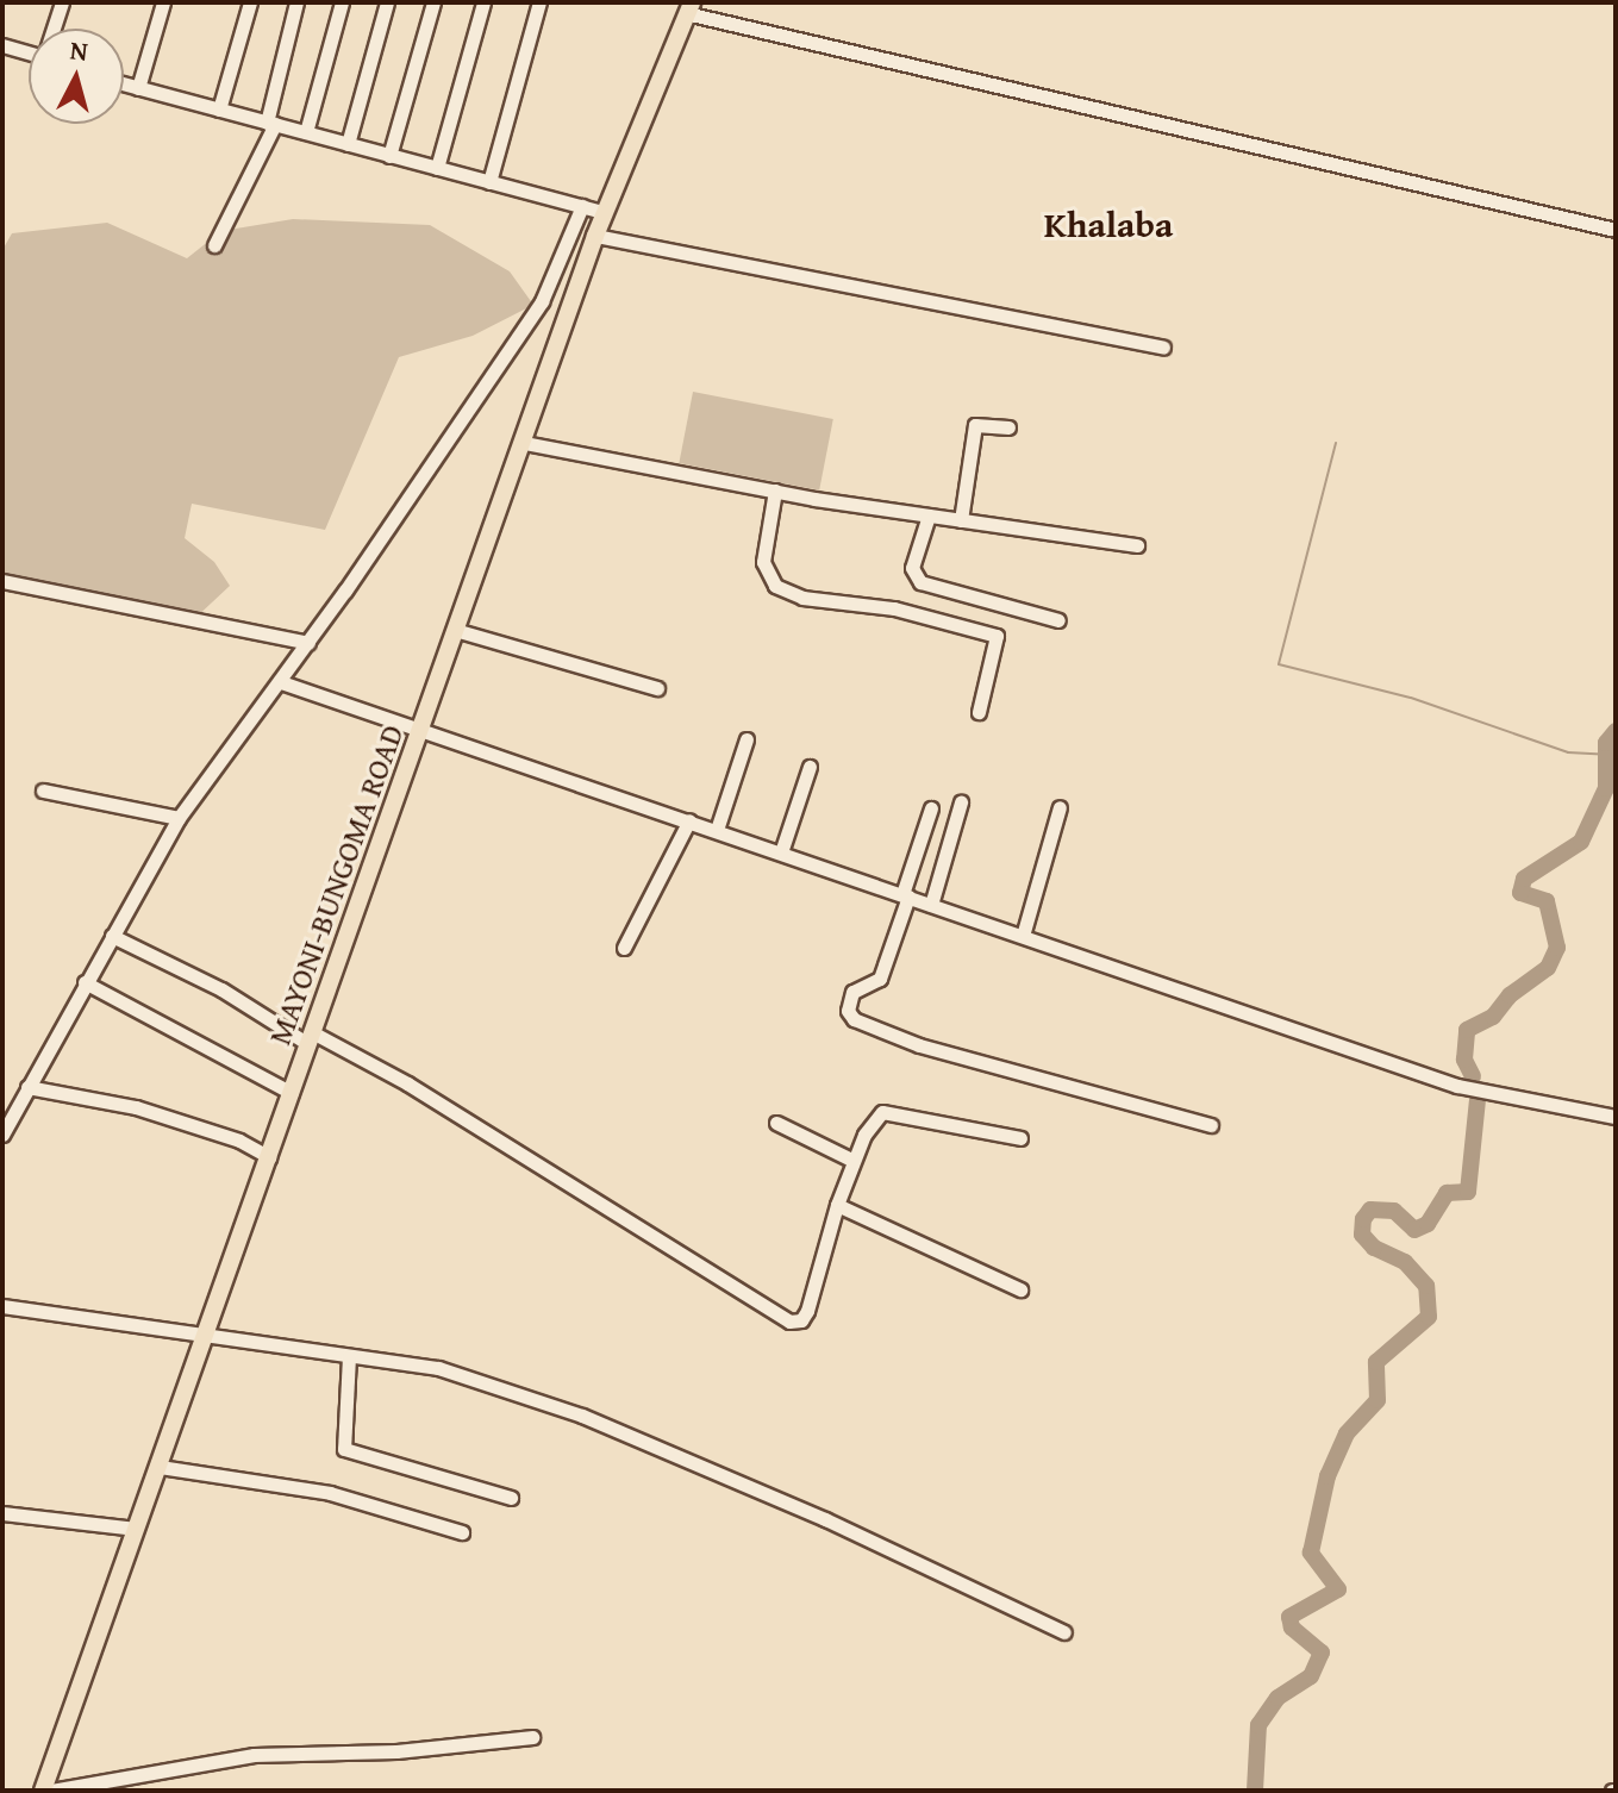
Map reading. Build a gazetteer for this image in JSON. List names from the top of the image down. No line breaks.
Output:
{"streets":{"main road":["MAYONI-BUNGOMA ROAD"]},"districts":["Khalaba"],"north":"top"}
